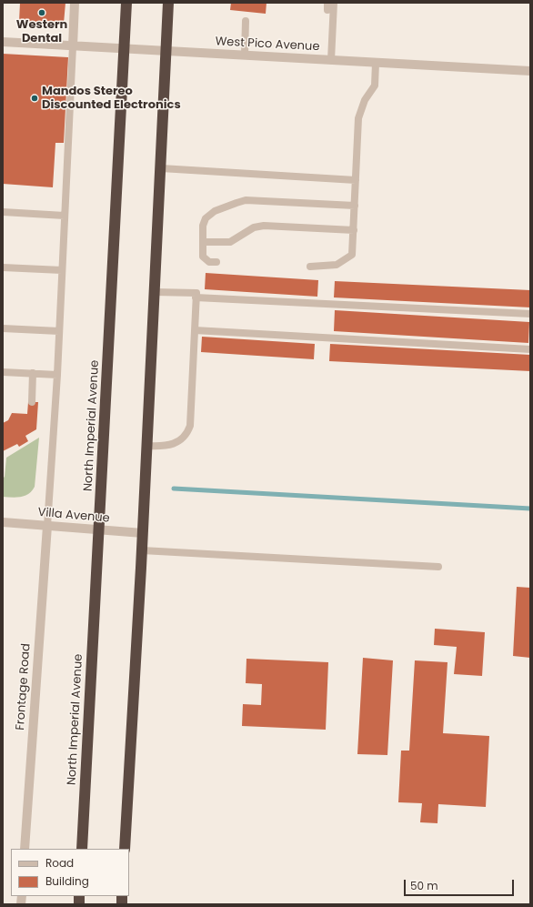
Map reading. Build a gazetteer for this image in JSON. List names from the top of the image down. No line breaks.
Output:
{"streets":{"highway":["North Imperial Avenue"],"street":["West Pico Avenue","Villa Avenue","Frontage Road"]},"crossings":[["West Pico Avenue","North Imperial Avenue"],["North Imperial Avenue","Villa Avenue"],["Villa Avenue","Frontage Road"]],"places":["Western Dental","Mandos Stereo Discounted Electronics"],"legend":["Road","Building"],"scale_bar":"50 m"}
